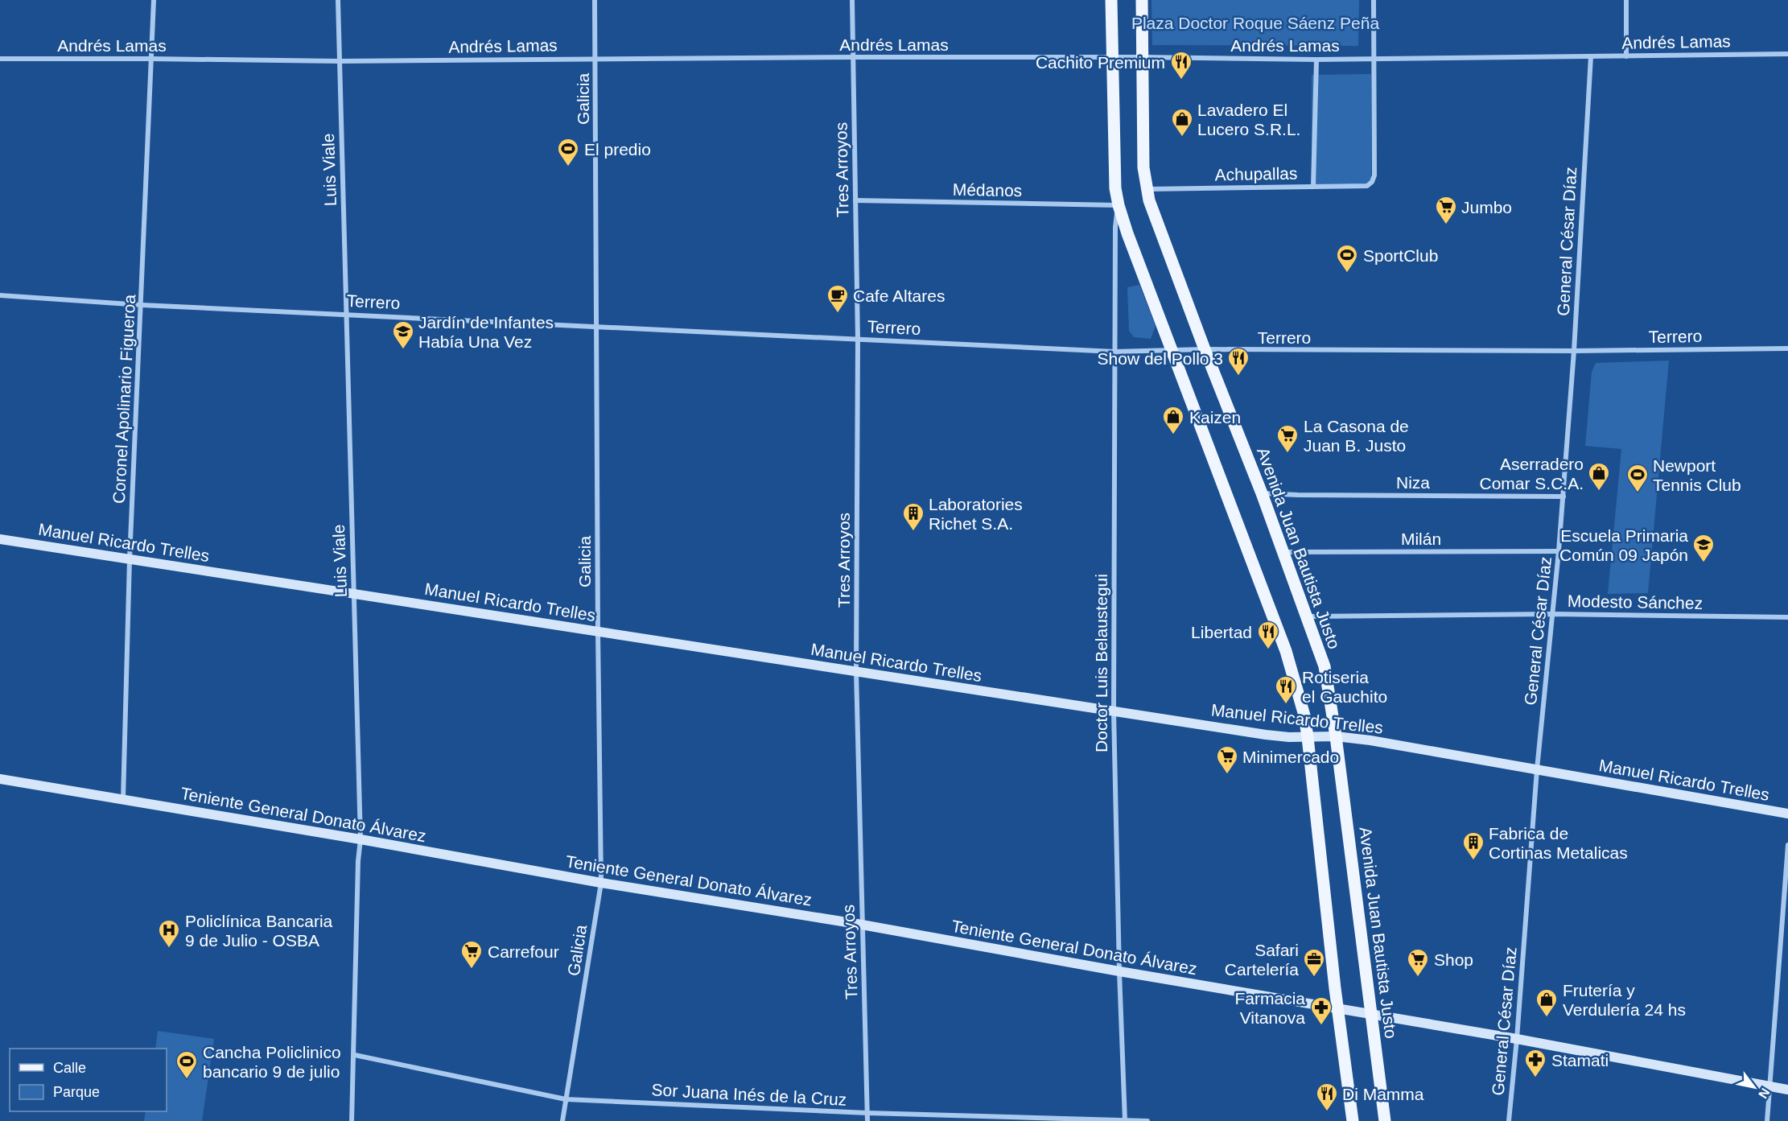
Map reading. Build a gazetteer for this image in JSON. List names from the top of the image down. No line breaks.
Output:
{"streets":{"main road":["Avenida Juan Bautista Justo"],"street":["Andrés Lamas","Galicia","Luis Viale","Tres Arroyos","Achupallas","Médanos","General César Díaz","Terrero","Coronel Apolinario Figueroa","Niza","Milán","Manuel Ricardo Trelles","Modesto Sánchez","Doctor Luis Belaustegui","Teniente General Donato Álvarez","Sor Juana Inés de la Cruz"]},"crossings":[["Andrés Lamas","Galicia"],["Andrés Lamas","Luis Viale"],["Andrés Lamas","Tres Arroyos"],["Andrés Lamas","Achupallas"],["Andrés Lamas","General César Díaz"],["Andrés Lamas","Coronel Apolinario Figueroa"],["Andrés Lamas","Avenida Juan Bautista Justo"],["Galicia","Terrero"],["Galicia","Manuel Ricardo Trelles"],["Galicia","Teniente General Donato Álvarez"],["Galicia","Sor Juana Inés de la Cruz"],["Luis Viale","Terrero"],["Luis Viale","Manuel Ricardo Trelles"],["Luis Viale","Teniente General Donato Álvarez"],["Luis Viale","Sor Juana Inés de la Cruz"],["Tres Arroyos","Médanos"],["Tres Arroyos","Terrero"],["Tres Arroyos","Manuel Ricardo Trelles"],["Tres Arroyos","Teniente General Donato Álvarez"],["Tres Arroyos","Sor Juana Inés de la Cruz"],["Achupallas","Avenida Juan Bautista Justo"],["Médanos","Doctor Luis Belaustegui"],["General César Díaz","Terrero"],["General César Díaz","Niza"],["General César Díaz","Milán"],["General César Díaz","Manuel Ricardo Trelles"],["General César Díaz","Modesto Sánchez"],["General César Díaz","Teniente General Donato Álvarez"],["Terrero","Coronel Apolinario Figueroa"],["Terrero","Avenida Juan Bautista Justo"],["Terrero","Doctor Luis Belaustegui"],["Coronel Apolinario Figueroa","Manuel Ricardo Trelles"],["Coronel Apolinario Figueroa","Teniente General Donato Álvarez"],["Niza","Avenida Juan Bautista Justo"],["Milán","Avenida Juan Bautista Justo"],["Manuel Ricardo Trelles","Avenida Juan Bautista Justo"],["Manuel Ricardo Trelles","Doctor Luis Belaustegui"],["Avenida Juan Bautista Justo","Modesto Sánchez"],["Avenida Juan Bautista Justo","Teniente General Donato Álvarez"],["Doctor Luis Belaustegui","Teniente General Donato Álvarez"],["Doctor Luis Belaustegui","Sor Juana Inés de la Cruz"]],"parks":["Plaza Doctor Roque Sáenz Peña"],"places":{"restaurant":["Cachito Premium","Show del Pollo 3","Libertad","Rotiseria el Gauchito","Di Mamma"],"shop":["Lavadero El Lucero S.R.L.","Kaizen","Aserradero Comar S.C.A.","Frutería y Verdulería 24 hs"],"sports":["El predio","SportClub","Newport Tennis Club","Cancha Policlinico bancario 9 de julio"],"supermarket":["Jumbo","La Casona de Juan B. Justo","Minimercado","Carrefour","Shop"],"cafe":["Cafe Altares"],"school or university":["Jardín de Infantes Había Una Vez","Escuela Primaria Común 09 Japón"],"building":["Laboratories Richet S.A.","Fabrica de Cortinas Metalicas"],"hospital":["Policlínica Bancaria 9 de Julio - OSBA"],"office":["Safari Cartelería"],"pharmacy":["Farmacia Vitanova","Stamati"]},"legend":["Calle","Parque"],"north":"bottom right"}
